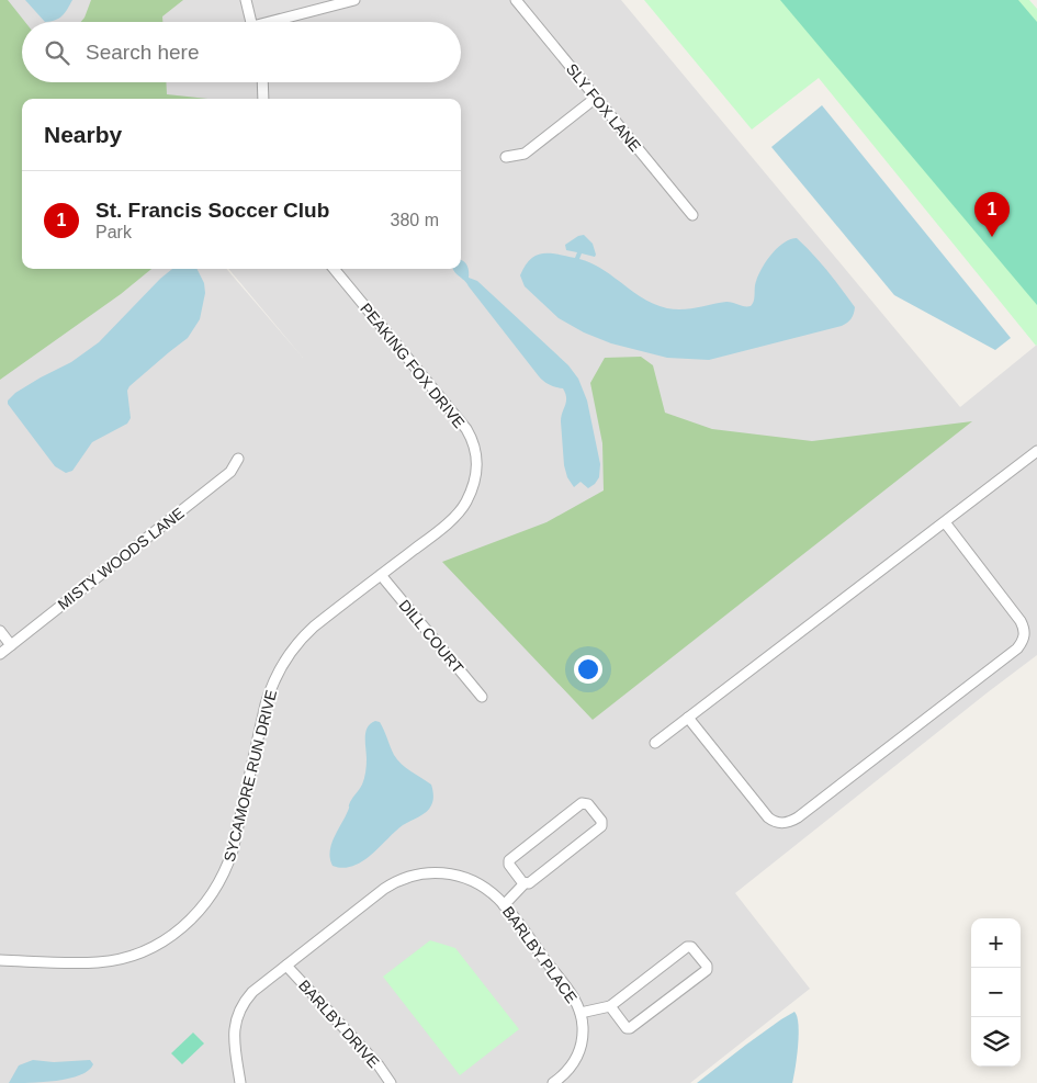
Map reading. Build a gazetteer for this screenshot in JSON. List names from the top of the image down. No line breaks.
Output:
{"streets":{"street":["SLY FOX LANE","PEAKING FOX DRIVE","MISTY WOODS LANE","DILL COURT","SYCAMORE RUN DRIVE","BARLBY PLACE","BARLBY DRIVE"]},"crossings":[["PEAKING FOX DRIVE","SYCAMORE RUN DRIVE"],["DILL COURT","SYCAMORE RUN DRIVE"],["BARLBY PLACE","BARLBY DRIVE"]],"page":{"search":"Search here","heading":"Nearby","list":[{"mark":"1","name":"St. Francis Soccer Club","note":"Park","value":"380 m"}],"pins":"1","map_buttons":["+","−"]}}
